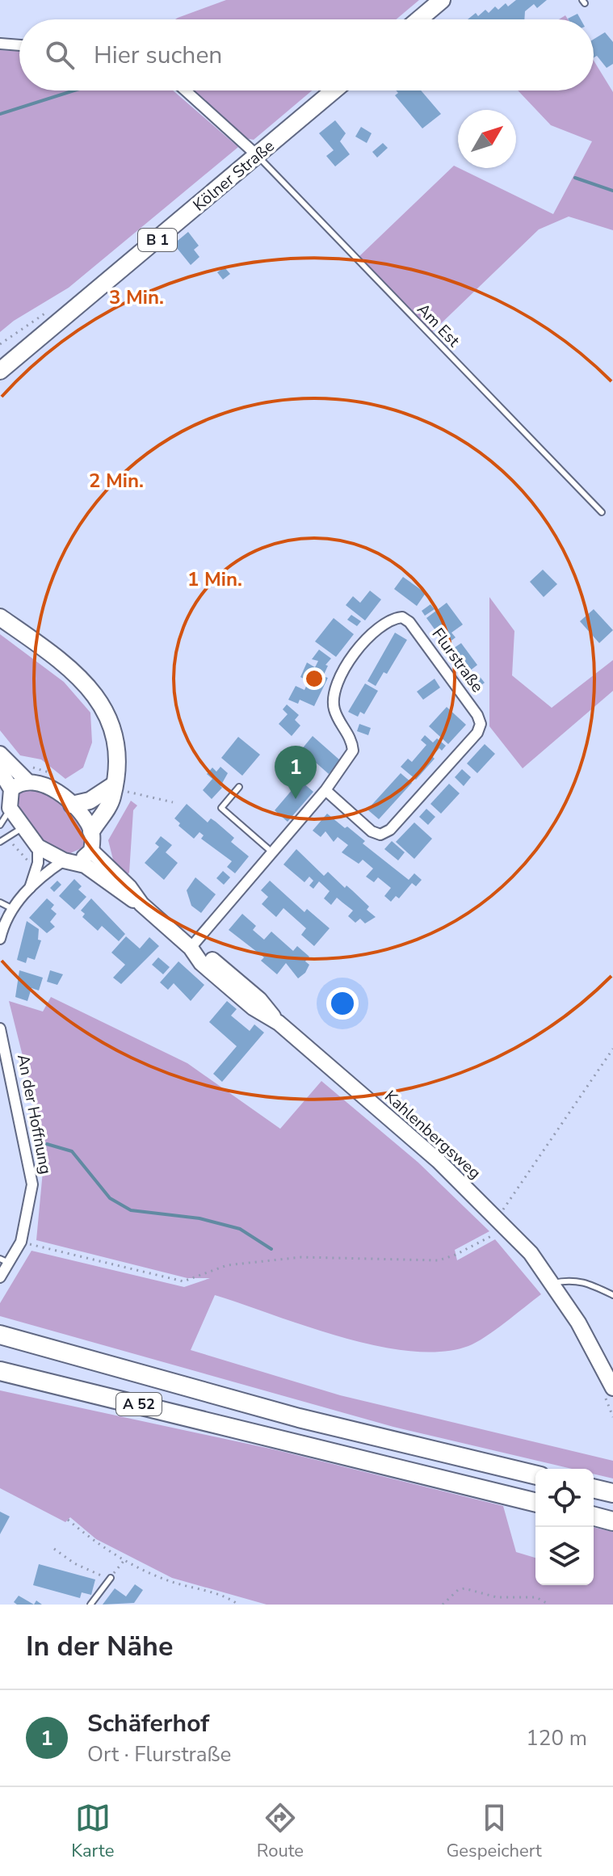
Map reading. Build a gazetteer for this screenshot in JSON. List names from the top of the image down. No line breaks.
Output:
{"streets":{"highway":["A 52"],"main road":["Kölner Straße","B 1"],"street":["Flurstraße","An der Hoffnung","Kahlenbergsweg"],"lane":["Am Est"]},"crossings":[["Kölner Straße","Am Est"],["Flurstraße","Kahlenbergsweg"]],"north":"top right","page":{"search":"Hier suchen","pins":"1","heading":"In der Nähe","list":[{"mark":"1","name":"Schäferhof","note":"Ort · Flurstraße","value":"120 m"}],"nav":["Karte","Route","Gespeichert"]},"rings":["3 Min.","2 Min.","1 Min."]}
